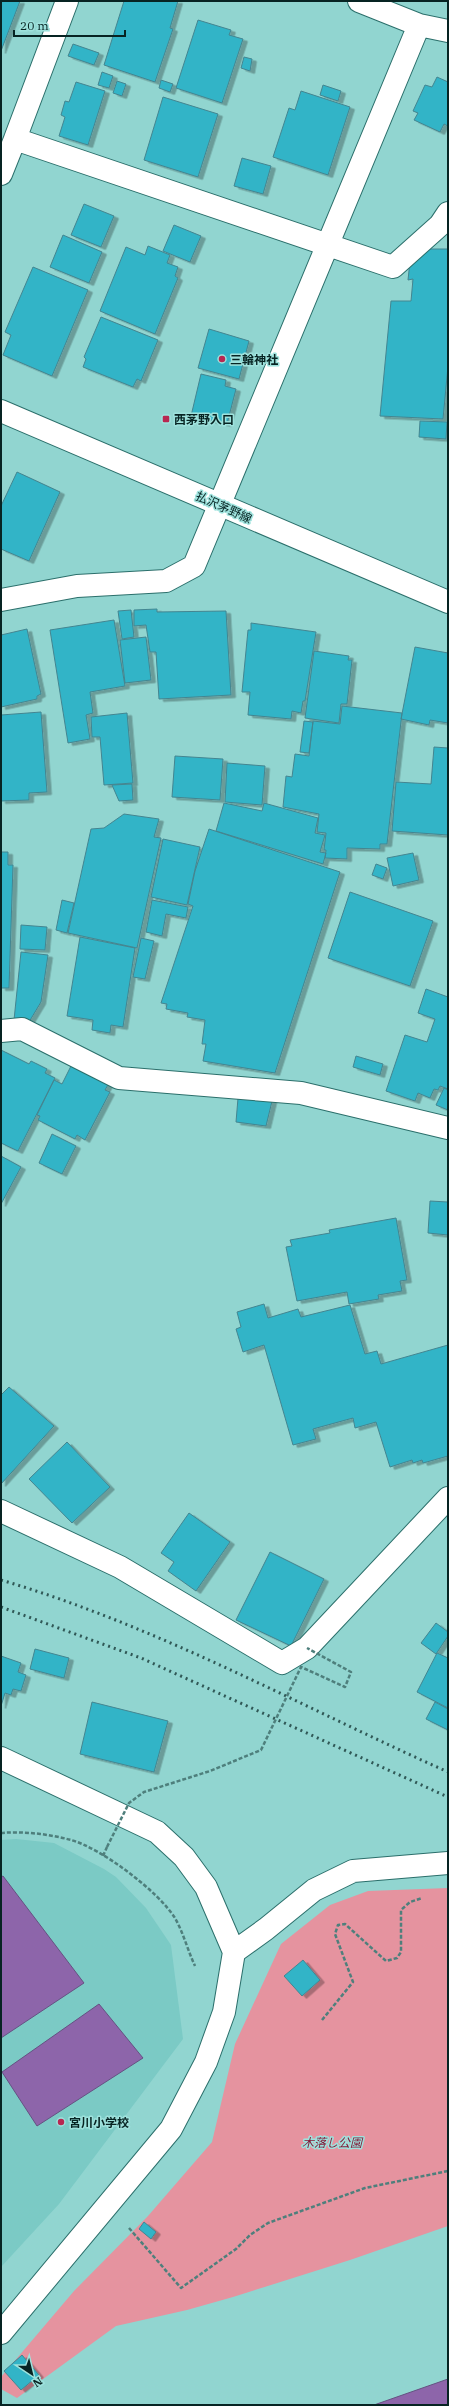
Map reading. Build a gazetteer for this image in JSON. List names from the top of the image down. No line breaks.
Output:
{"streets":{"street":["払沢茅野線"]},"parks":["木落し公園"],"places":{"other":["三輪神社","宮川小学校"],"transit":["西茅野入口"]},"scale_bar":"20 m","north":"bottom right"}
